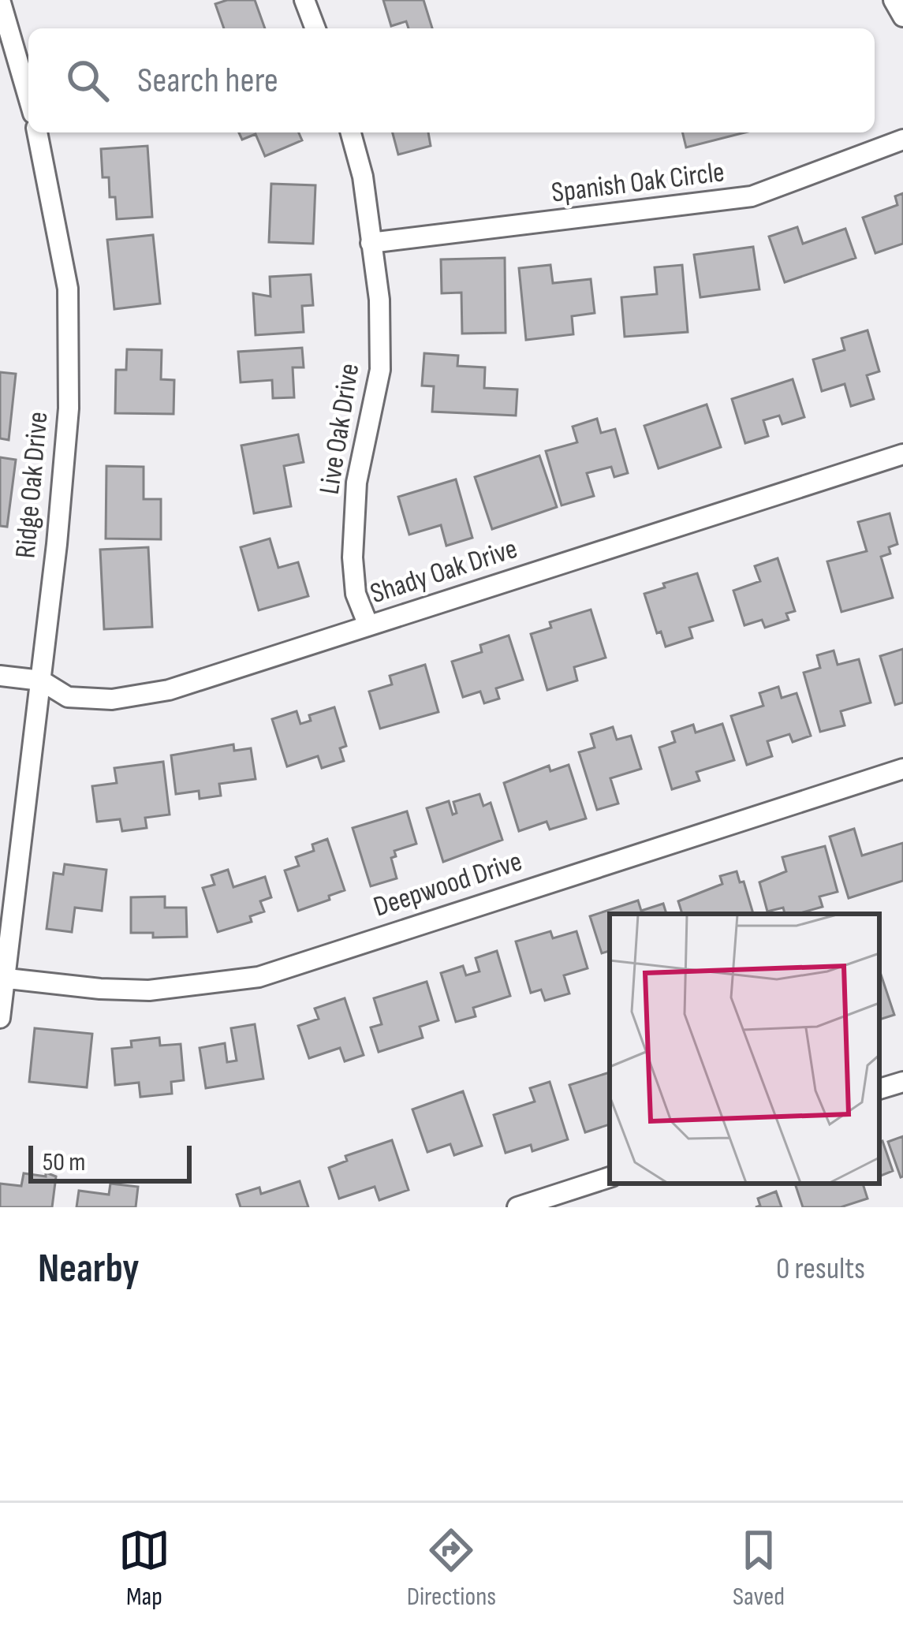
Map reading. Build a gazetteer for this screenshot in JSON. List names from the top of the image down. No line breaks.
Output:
{"streets":{"street":["Spanish Oak Circle","Live Oak Drive","Ridge Oak Drive","Shady Oak Drive","Deepwood Drive"]},"crossings":[["Spanish Oak Circle","Live Oak Drive"],["Live Oak Drive","Shady Oak Drive"],["Ridge Oak Drive","Shady Oak Drive"],["Ridge Oak Drive","Deepwood Drive"]],"scale_bar":"50 m","page":{"search":"Search here","scale":"50 m","heading":["Nearby","0 results"],"nav":["Map","Directions","Saved"]}}
